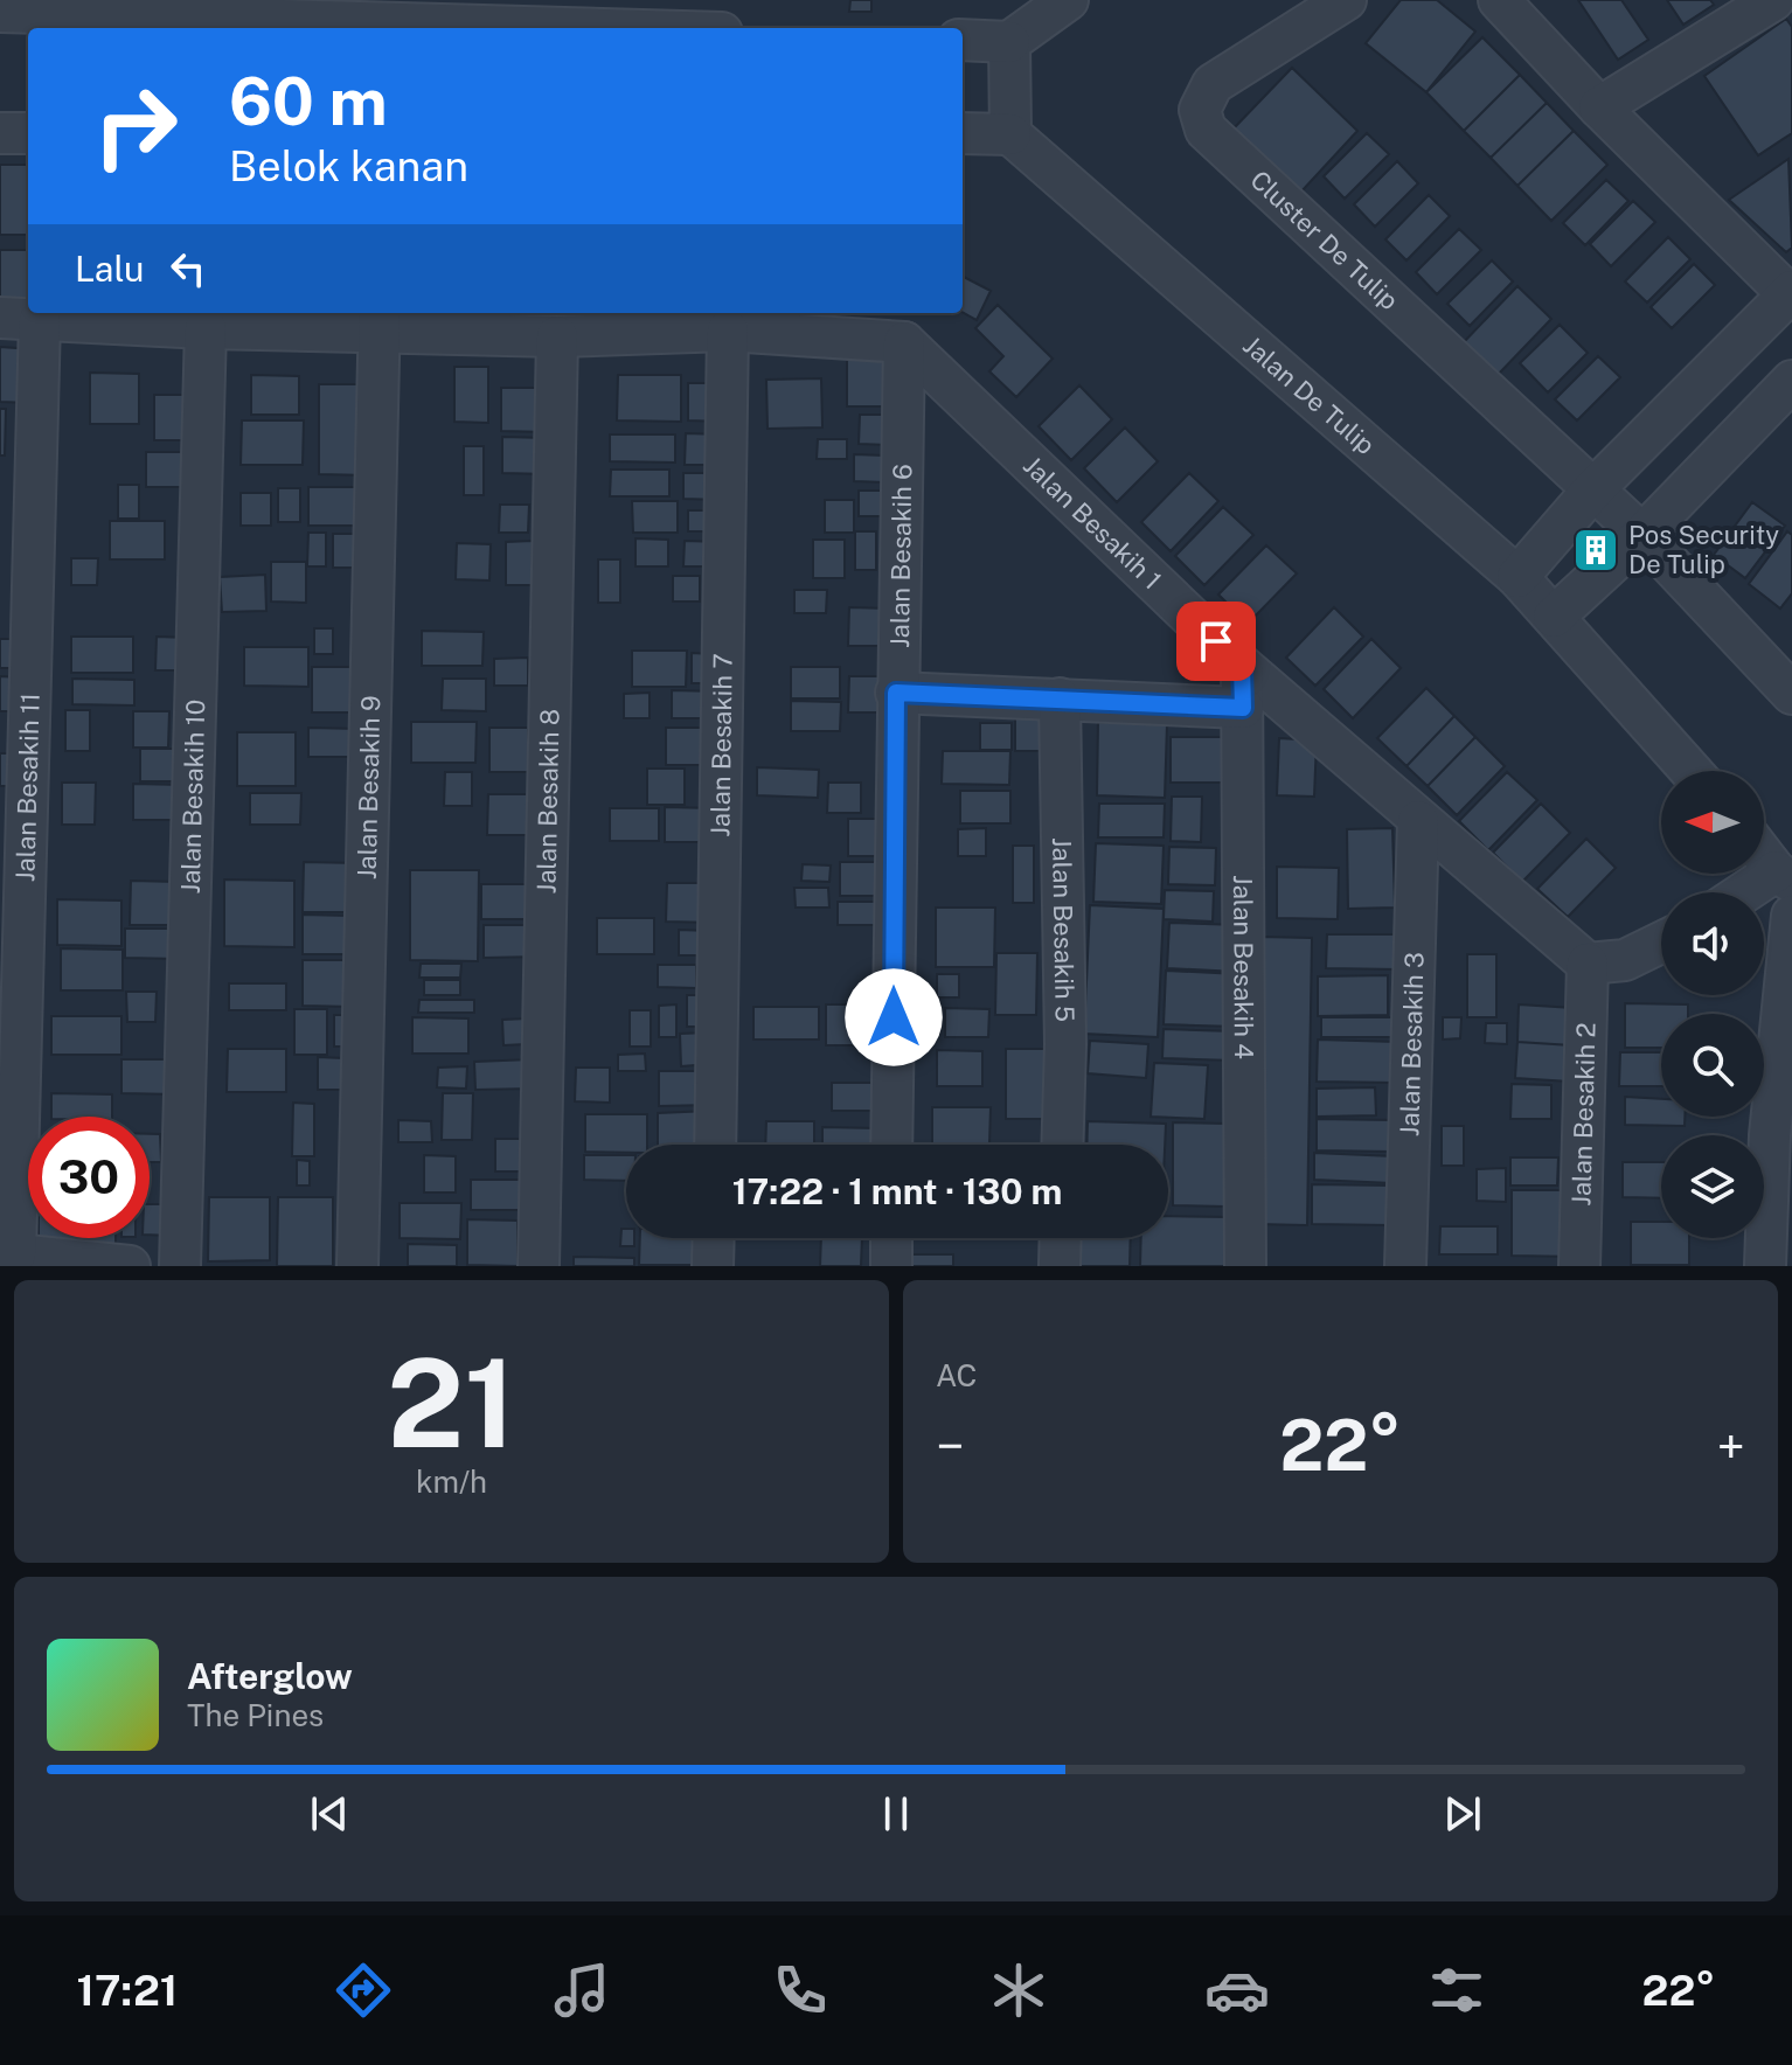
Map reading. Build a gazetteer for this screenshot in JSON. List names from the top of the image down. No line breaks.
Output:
{"streets":{"street":["Cluster De Tulip","Jalan De Tulip","Jalan Besakih 1","Jalan Besakih 6","Jalan Besakih 7","Jalan Besakih 11","Jalan Besakih 9","Jalan Besakih 10","Jalan Besakih 8","Jalan Besakih 5","Jalan Besakih 4","Jalan Besakih 3","Jalan Besakih 2"]},"crossings":[["Jalan Besakih 1","Jalan Besakih 6"],["Jalan Besakih 1","Jalan Besakih 4"],["Jalan Besakih 1","Jalan Besakih 3"],["Jalan Besakih 1","Jalan Besakih 2"]],"places":{"building":["Pos Security De Tulip"]},"north":"left","page":{"turn":["60 m","Belok kanan"],"then":"Lalu","limit":"30","trip":"17:22 · 1 mnt · 130 m","tile":[["21","km/h"],"AC"],"heat":["−","22°","+"],"song":["Afterglow","The Pines"],"tabs":["17:21","22°"]}}
